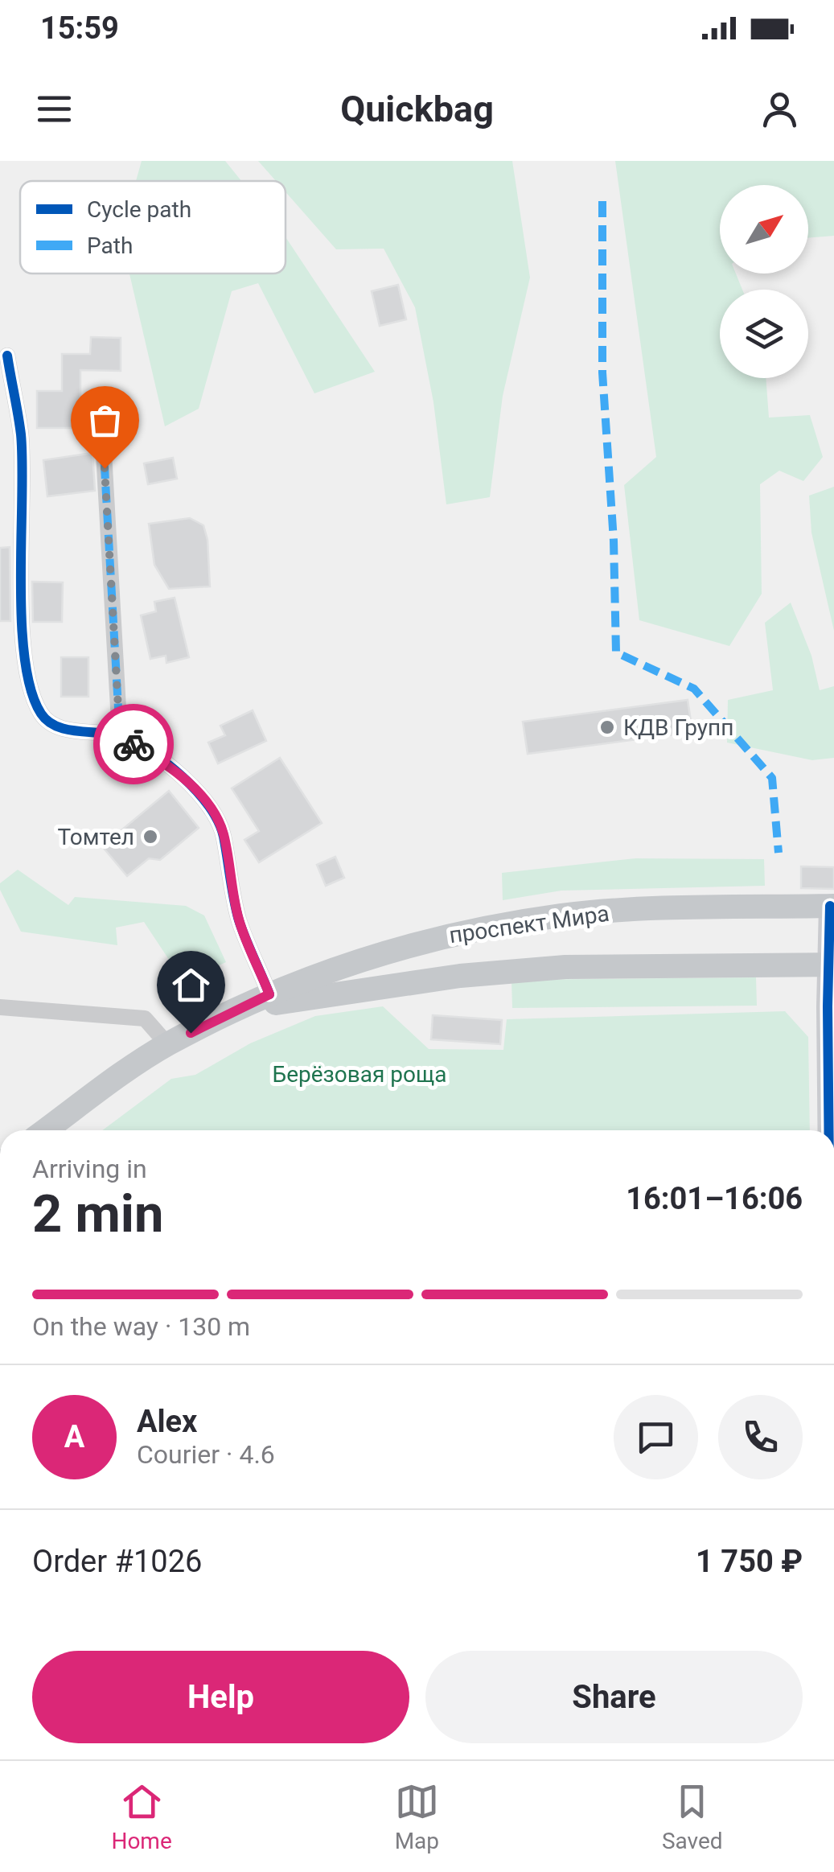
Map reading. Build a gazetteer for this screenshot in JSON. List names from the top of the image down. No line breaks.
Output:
{"streets":{"main road":["проспект Мира"]},"parks":["Берёзовая роща"],"places":["КДВ Групп","Томтел"],"legend":["Cycle path","Path"],"north":"top right","page":{"status":"15:59","header":"Quickbag","heading":["2 min","Arriving in","16:01–16:06"],"panel":["Alex","Courier · 4.6","Order #1026","1 750 ₽"],"bar":"On the way · 130 m","round":"A","buttons":["Help","Share"],"tabs":["Home","Map","Saved"]}}
